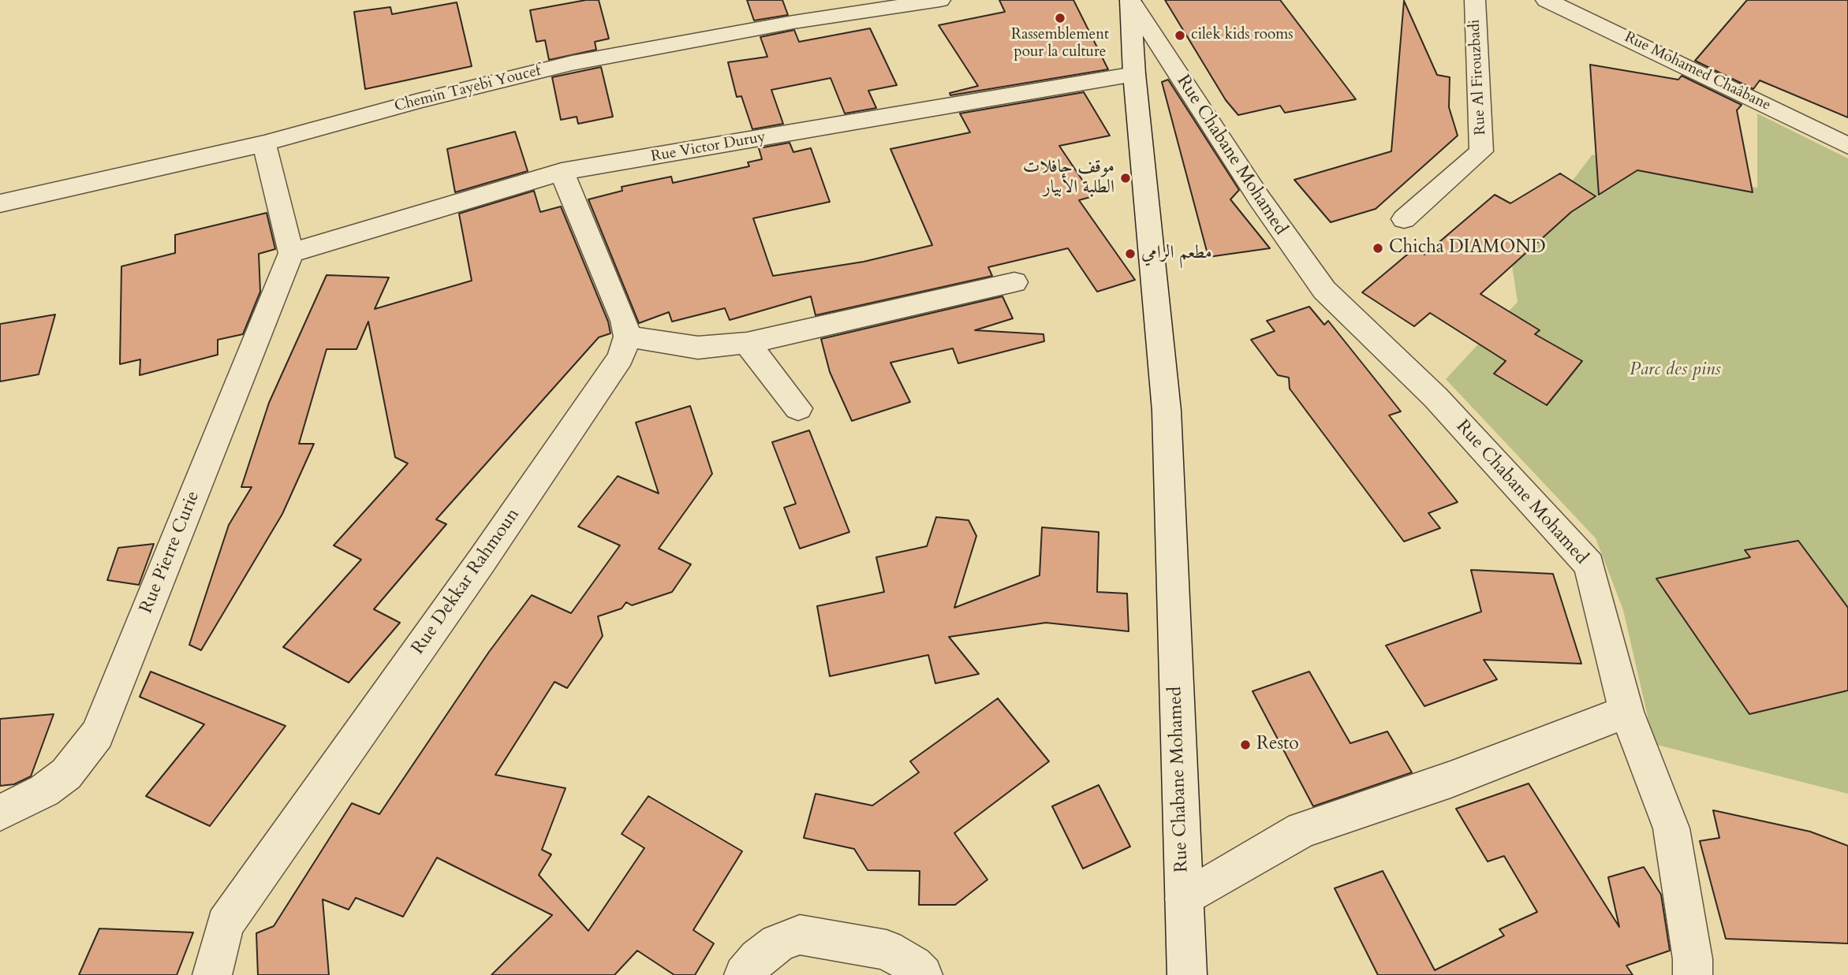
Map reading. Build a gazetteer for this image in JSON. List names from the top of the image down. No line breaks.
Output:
{"streets":{"street":["Rue Mohamed Chaâbane","Rue Al Firouzbadi","Chemin Tayebi Youcef","Rue Victor Duruy","Rue Chabane Mohamed","Rue Pierre Curie","Rue Dekkar Rahmoun"]},"crossings":[["Rue Victor Duruy","Rue Chabane Mohamed"],["Rue Victor Duruy","Rue Pierre Curie"]],"parks":["Parc des pins"],"places":["Rassemblement pour la culture","cilek kids rooms","موقف حافلات الطلبة الأبيار","Chicha DIAMOND","مطعم الرامي","Resto"]}
